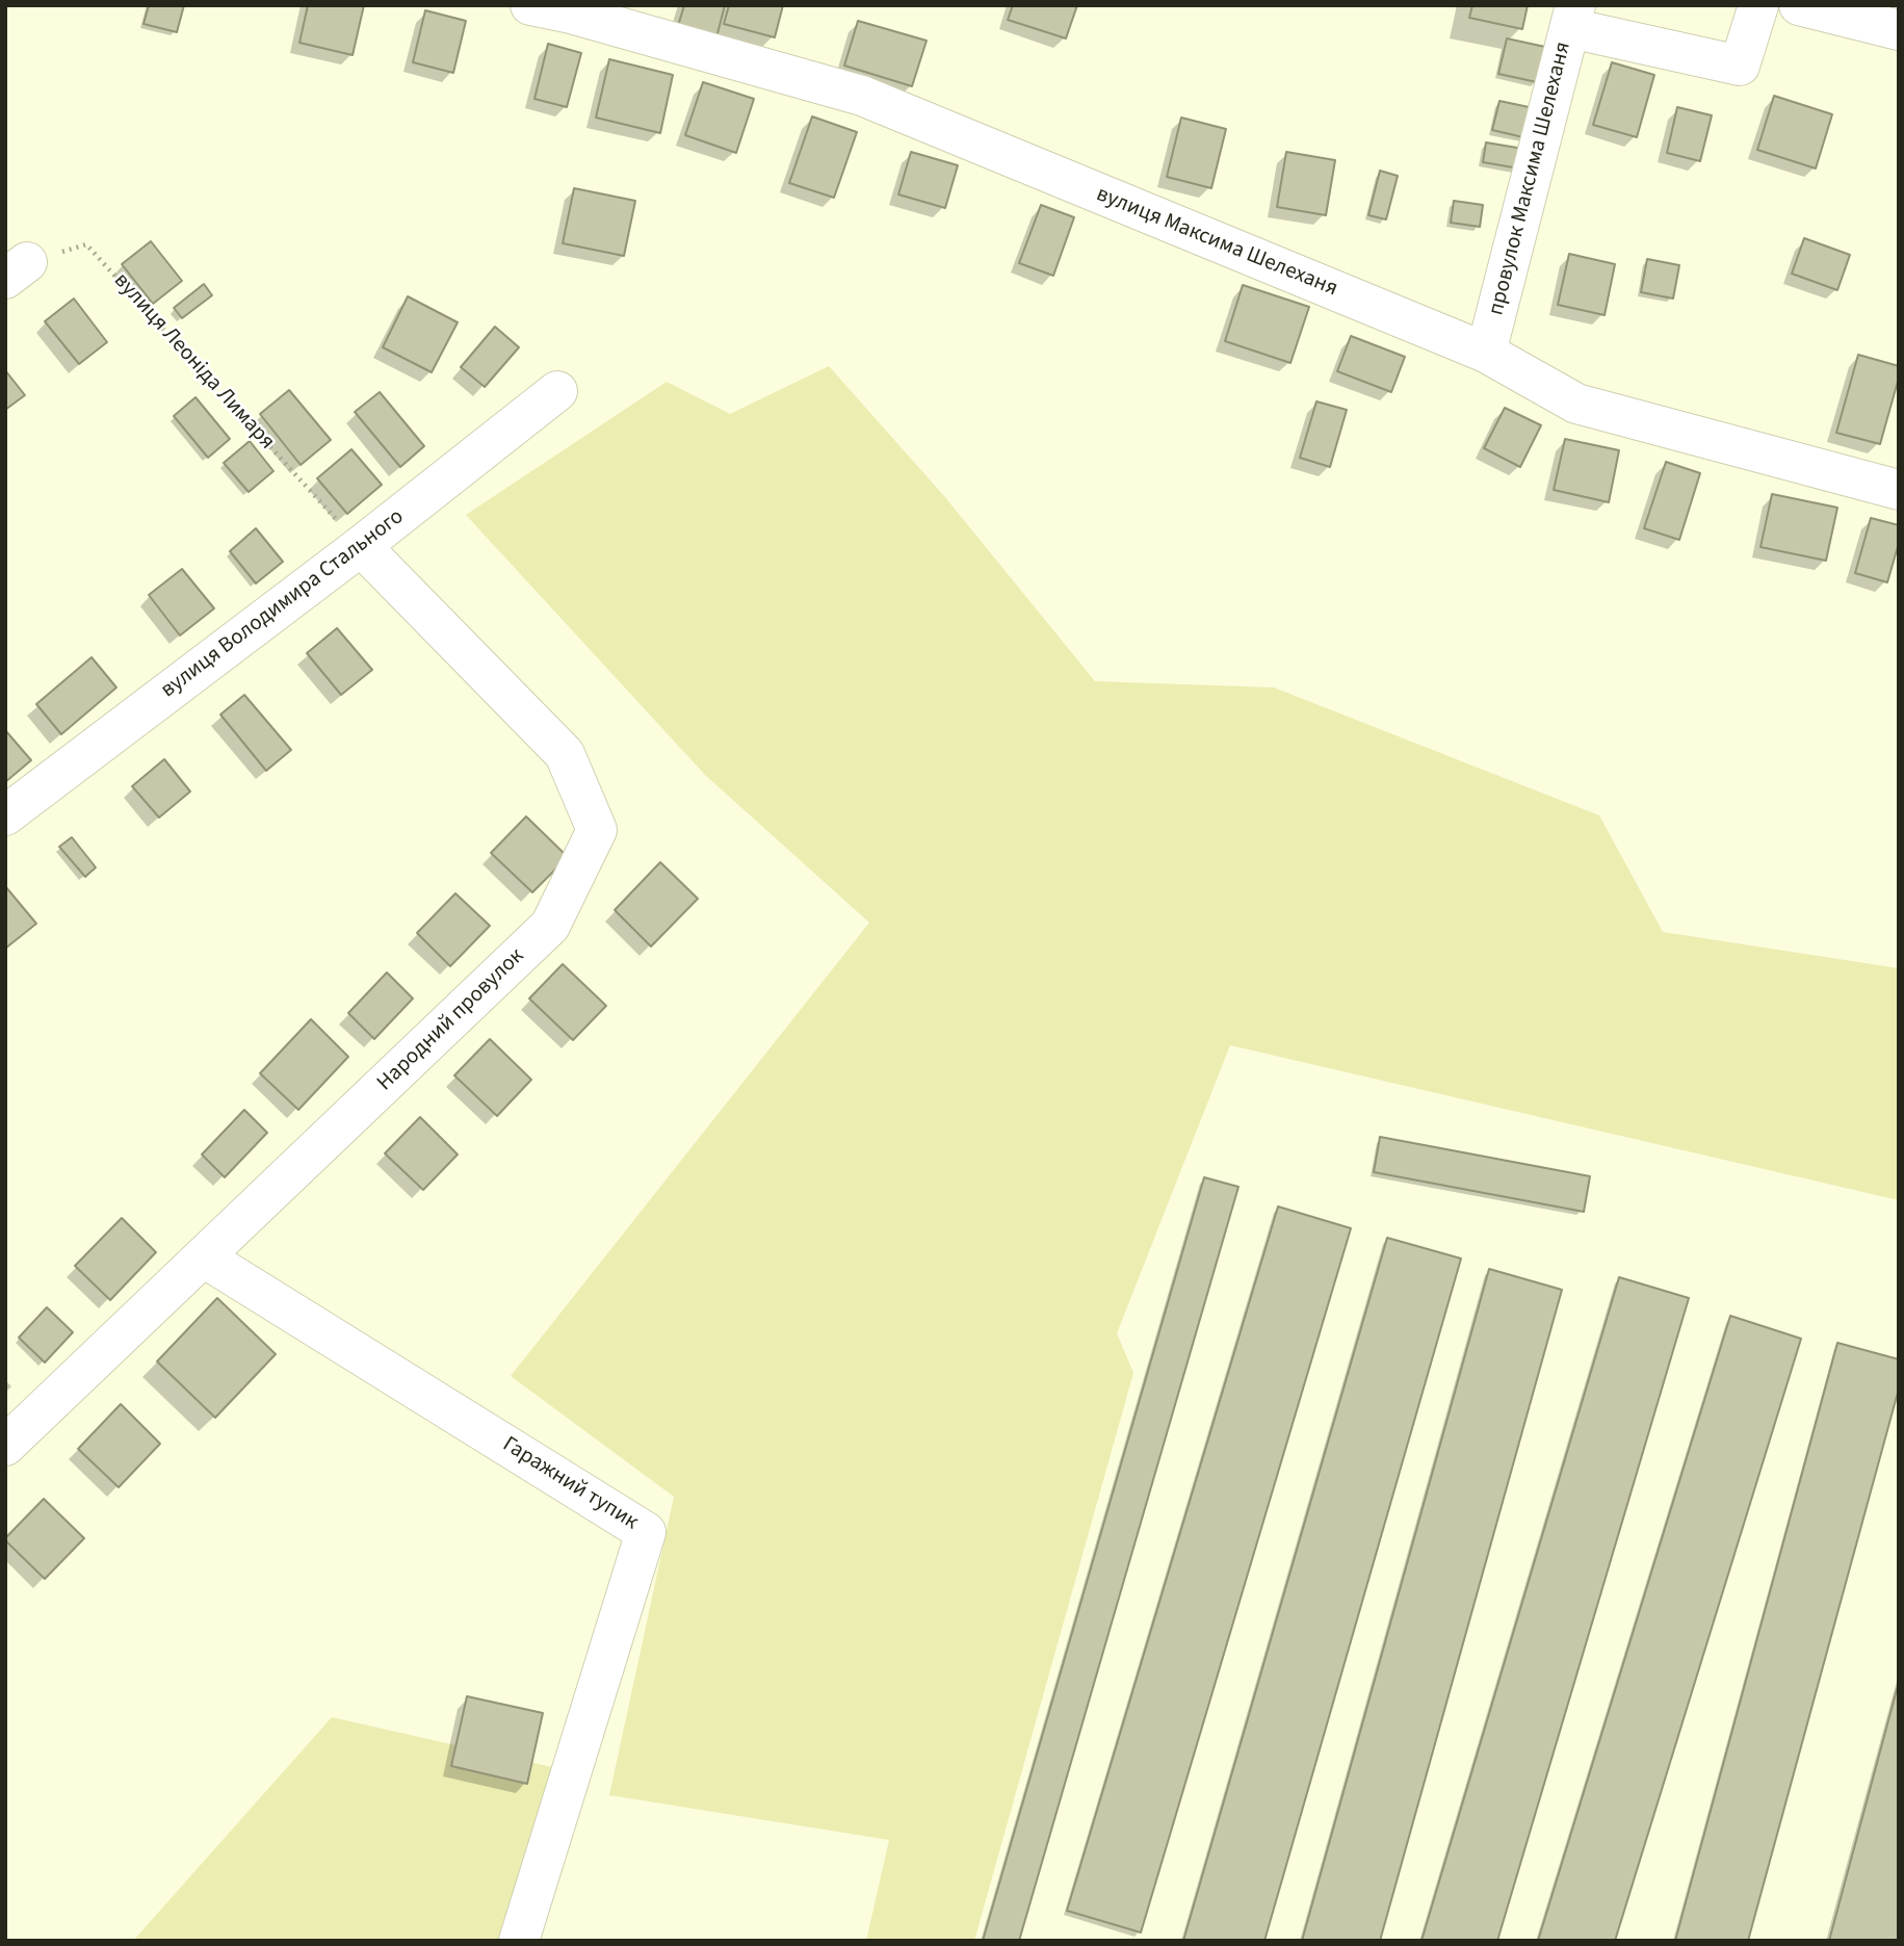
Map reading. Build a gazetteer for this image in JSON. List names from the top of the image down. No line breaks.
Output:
{"streets":{"street":["провулок Максима Шелеханя","вулиця Максима Шелеханя","вулиця Володимира Стального","Народний провулок","Гаражний тупик"],"path":["вулиця Леоніда Лимаря"]},"crossings":[["провулок Максима Шелеханя","вулиця Максима Шелеханя"],["вулиця Леоніда Лимаря","вулиця Володимира Стального"],["вулиця Леоніда Лимаря","Народний провулок"],["вулиця Володимира Стального","Народний провулок"],["Народний провулок","Гаражний тупик"]]}
